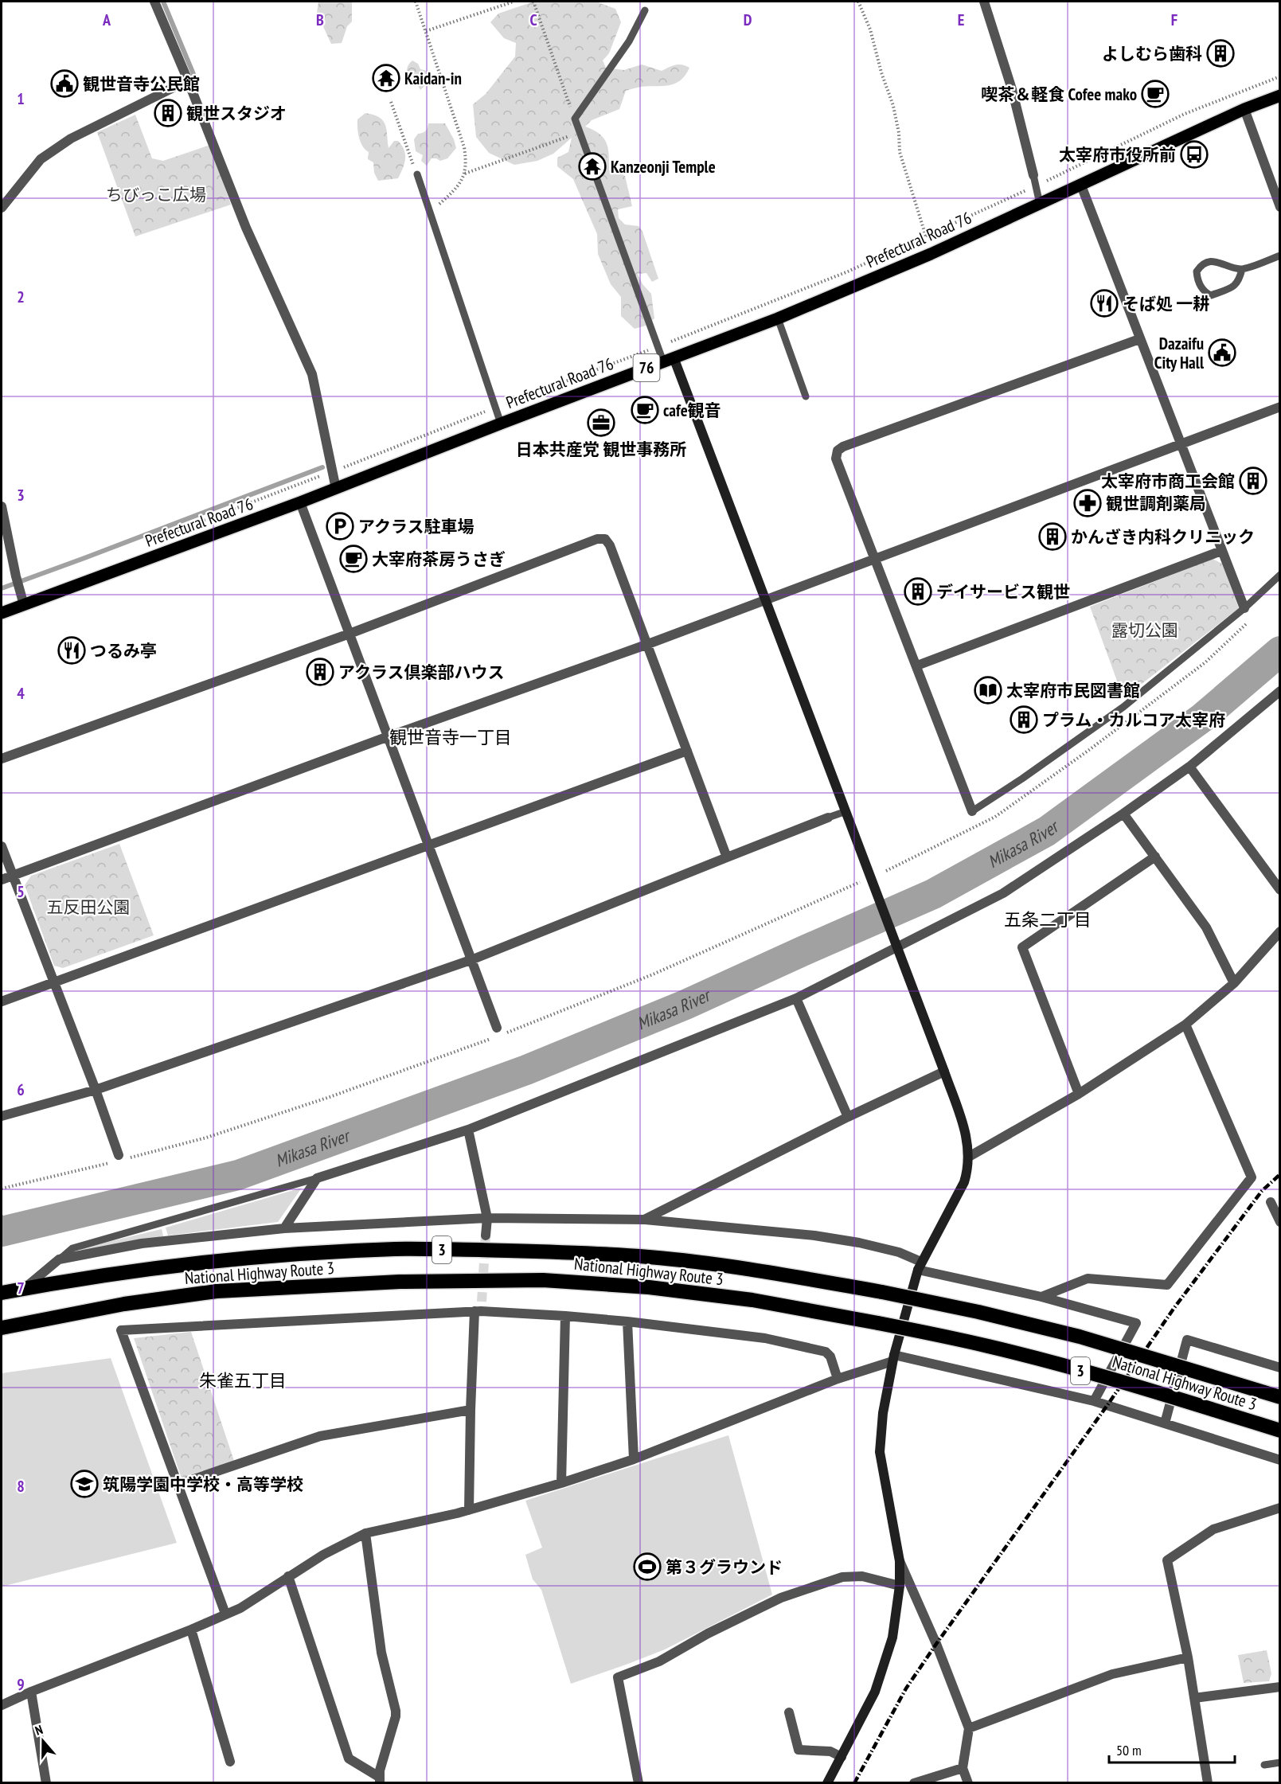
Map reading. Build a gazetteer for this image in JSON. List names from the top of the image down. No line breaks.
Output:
{"streets":{"highway":["3","National Highway Route 3"],"main road":["Prefectural Road 76","76"]},"districts":["観世音寺一丁目","五条二丁目","朱雀五丁目"],"water":["Mikasa River"],"parks":["ちびっこ広場","露切公園","五反田公園"],"places":{"building":["よしむら歯科","観世スタジオ","太宰府市商工会館","かんざき内科クリニック","デイサービス観世","アクラス倶楽部ハウス","プラム・カルコア太宰府"],"temple":["Kaidan-in","Kanzeonji Temple"],"public building":["観世音寺公民館","Dazaifu City Hall"],"cafe":["喫茶＆軽食 Cofee mako","cafe観音","大宰府茶房うさぎ"],"bus stop":["太宰府市役所前"],"restaurant":["そば処 一耕","つるみ亭"],"office":["日本共産党 観世事務所"],"pharmacy":["観世調剤薬局"],"parking":["アクラス駐車場"],"library":["太宰府市民図書館"],"school or university":["筑陽学園中学校・高等学校"],"sports":["第３グラウンド"]},"scale_bar":"50 m","north":"top","grid":{"columns":["A","B","C","D","E","F"],"rows":["1","2","3","4","5","6","7","8","9"]}}
